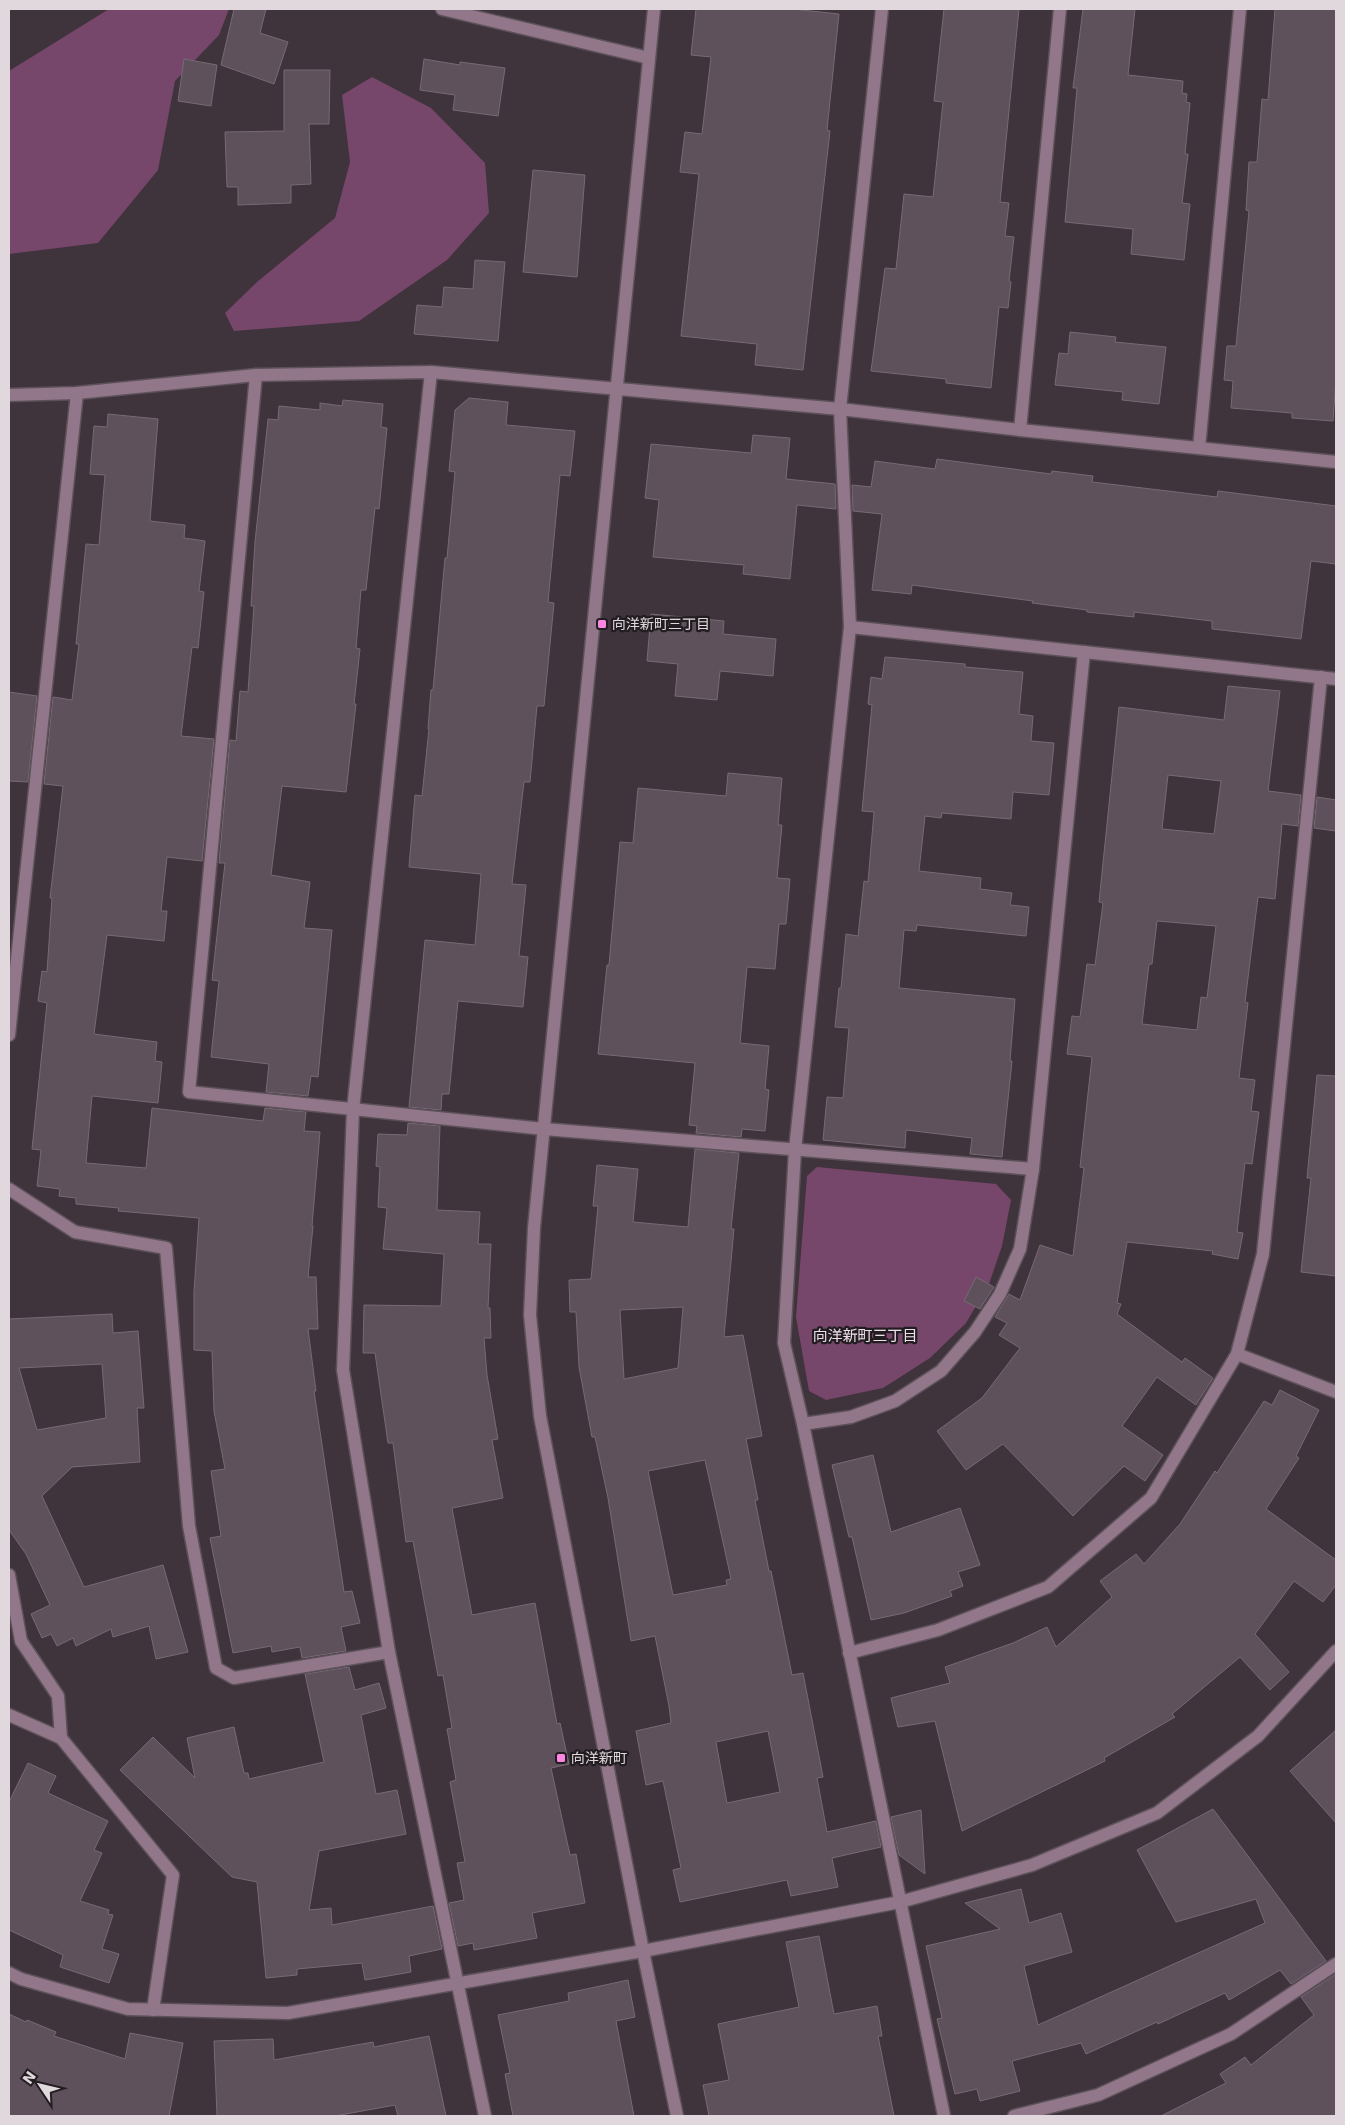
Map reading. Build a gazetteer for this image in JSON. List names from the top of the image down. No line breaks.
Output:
{"districts":["向洋新町三丁目"],"places":{"transit":["向洋新町三丁目","向洋新町"]},"north":"top left"}
